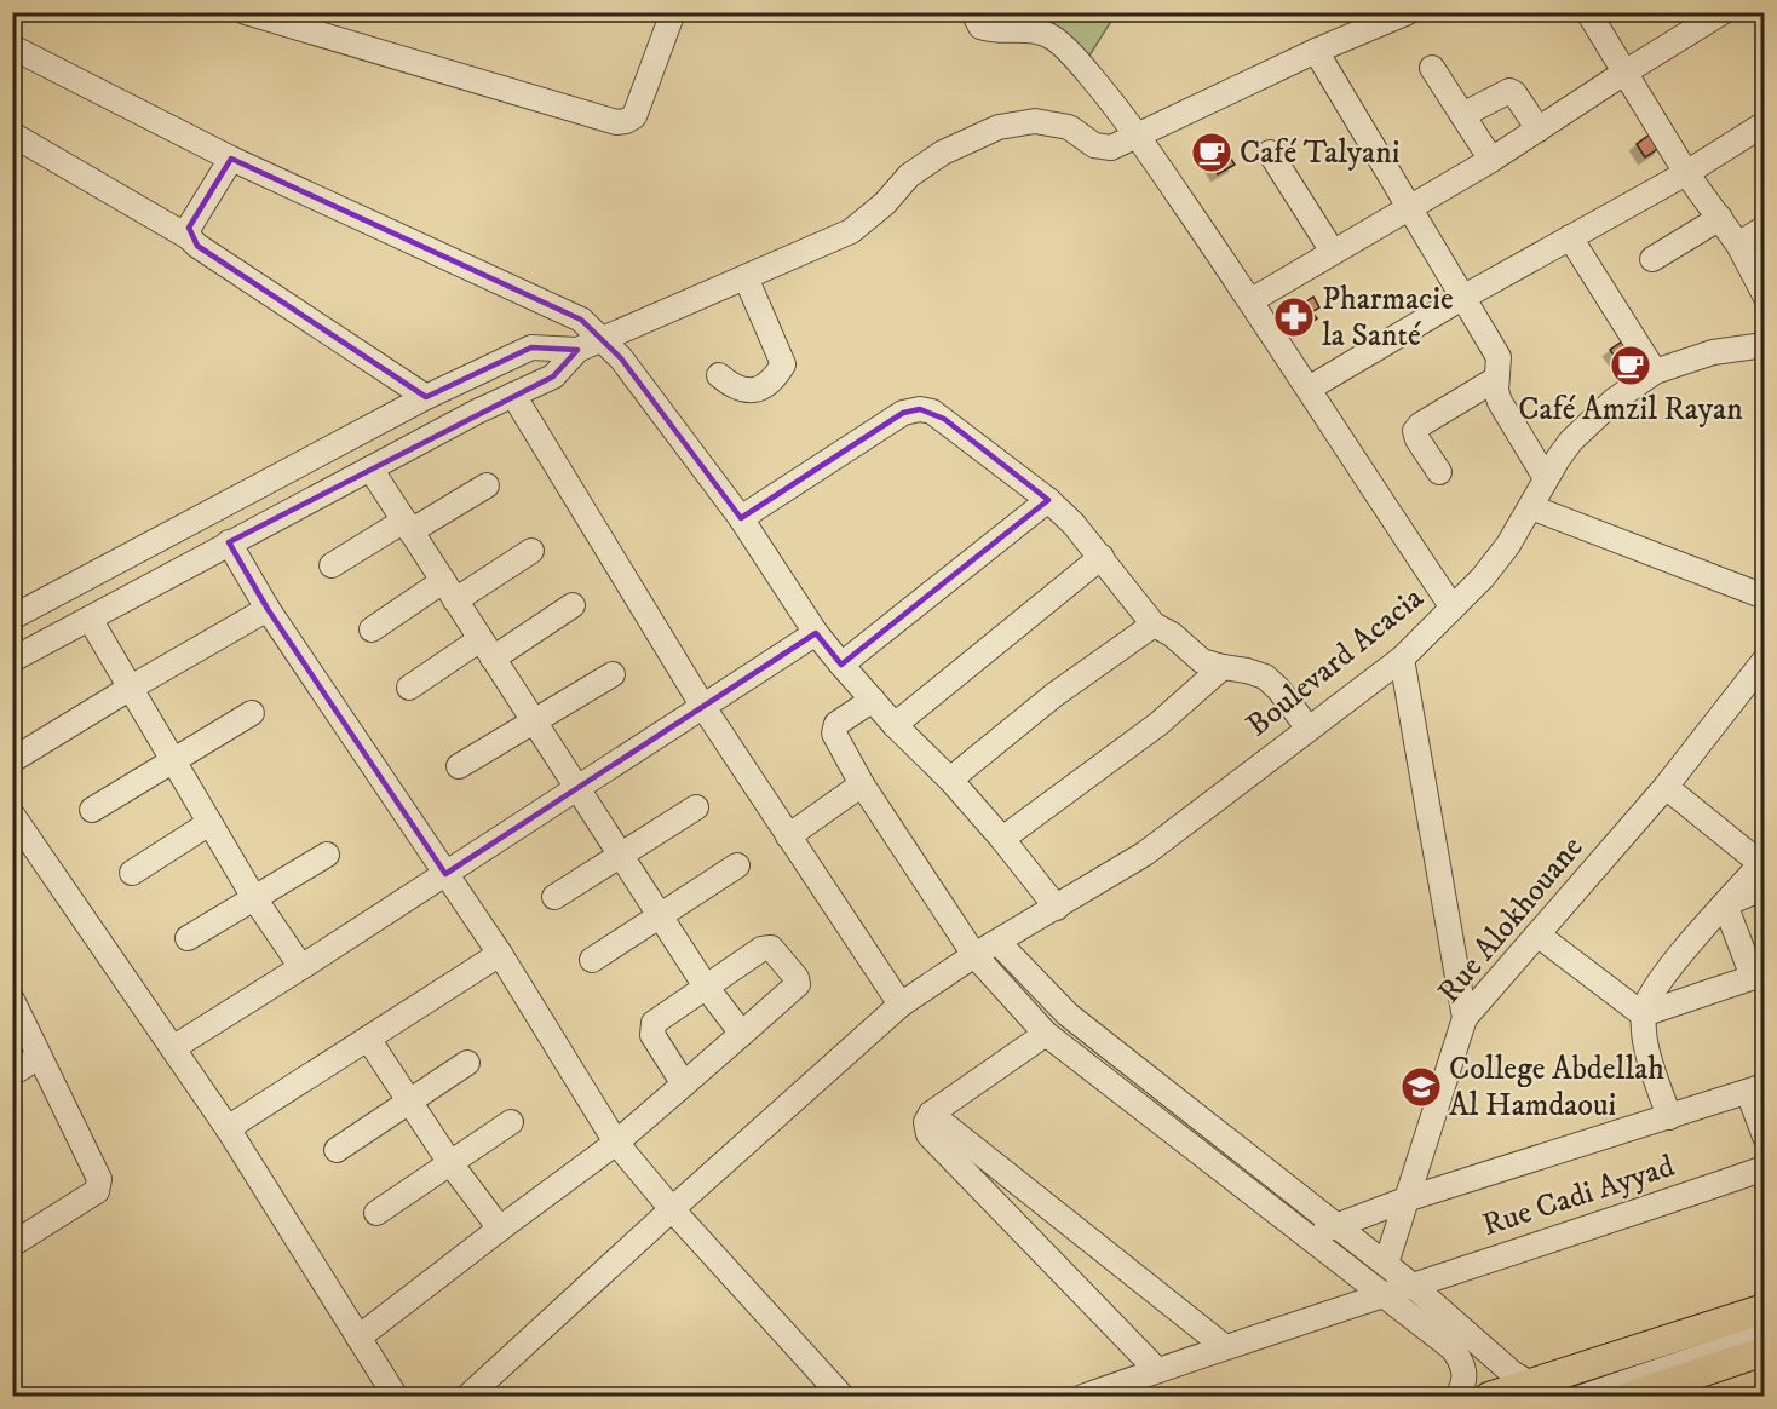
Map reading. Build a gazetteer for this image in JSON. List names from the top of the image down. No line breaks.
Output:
{"streets":{"street":["Boulevard Acacia","Rue Alokhouane","Rue Cadi Ayyad"]},"places":{"cafe":["Café Talyani","Café Amzil Rayan"],"pharmacy":["Pharmacie la Santé"],"school or university":["College Abdellah Al Hamdaoui"]}}
